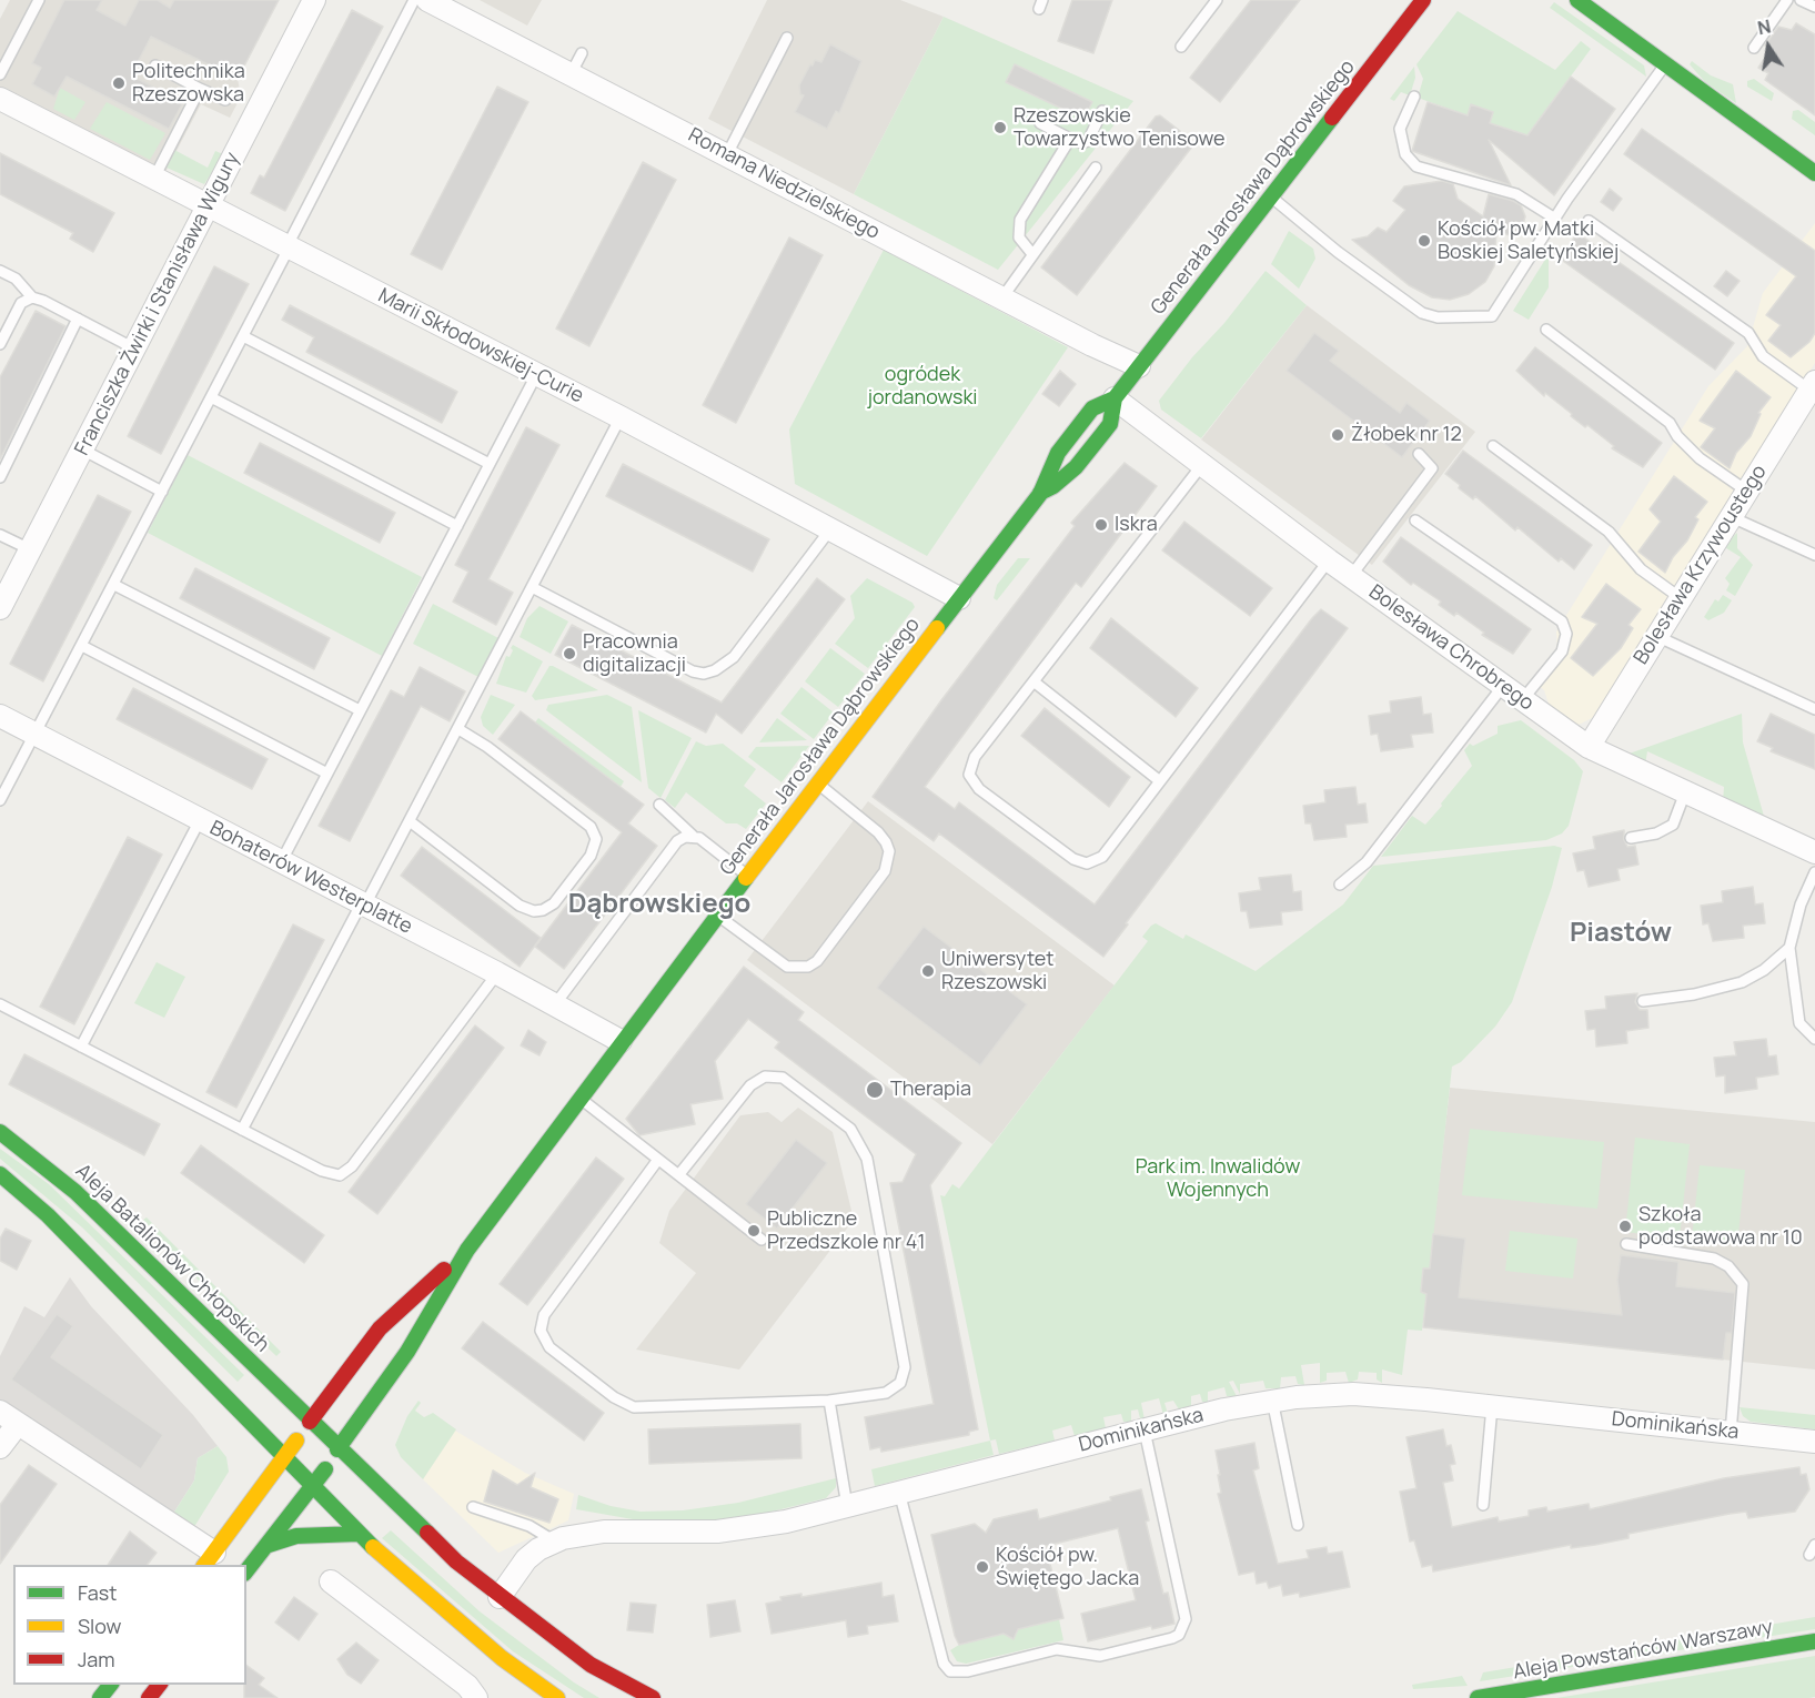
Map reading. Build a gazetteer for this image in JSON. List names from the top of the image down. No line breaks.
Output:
{"streets":{"main road":["Generała Jarosława Dąbrowskiego","Aleja Batalionów Chłopskich","Aleja Powstańców Warszawy"],"street":["Romana Niedzielskiego","Franciszka Żwirki i Stanisława Wigury","Marii Skłodowskiej-Curie","Bolesława Krzywoustego","Bolesława Chrobrego","Bohaterów Westerplatte","Dominikańska"]},"crossings":[["Romana Niedzielskiego","Generała Jarosława Dąbrowskiego"],["Generała Jarosława Dąbrowskiego","Marii Skłodowskiej-Curie"],["Generała Jarosława Dąbrowskiego","Bolesława Chrobrego"],["Generała Jarosława Dąbrowskiego","Bohaterów Westerplatte"],["Generała Jarosława Dąbrowskiego","Aleja Batalionów Chłopskich"],["Franciszka Żwirki i Stanisława Wigury","Marii Skłodowskiej-Curie"],["Bolesława Krzywoustego","Bolesława Chrobrego"]],"districts":["Dąbrowskiego","Piastów"],"parks":["ogródek jordanowski","Park im. Inwalidów Wojennych"],"places":["Politechnika Rzeszowska","Rzeszowskie Towarzystwo Tenisowe","Kościół pw. Matki Boskiej Saletyńskiej","Żłobek nr 12","Iskra","Pracownia digitalizacji","Uniwersytet Rzeszowski","Therapia","Szkoła podstawowa nr 10","Publiczne Przedszkole nr 41","Kościół pw. Świętego Jacka"],"legend":["Fast","Slow","Jam"],"north":"top"}
